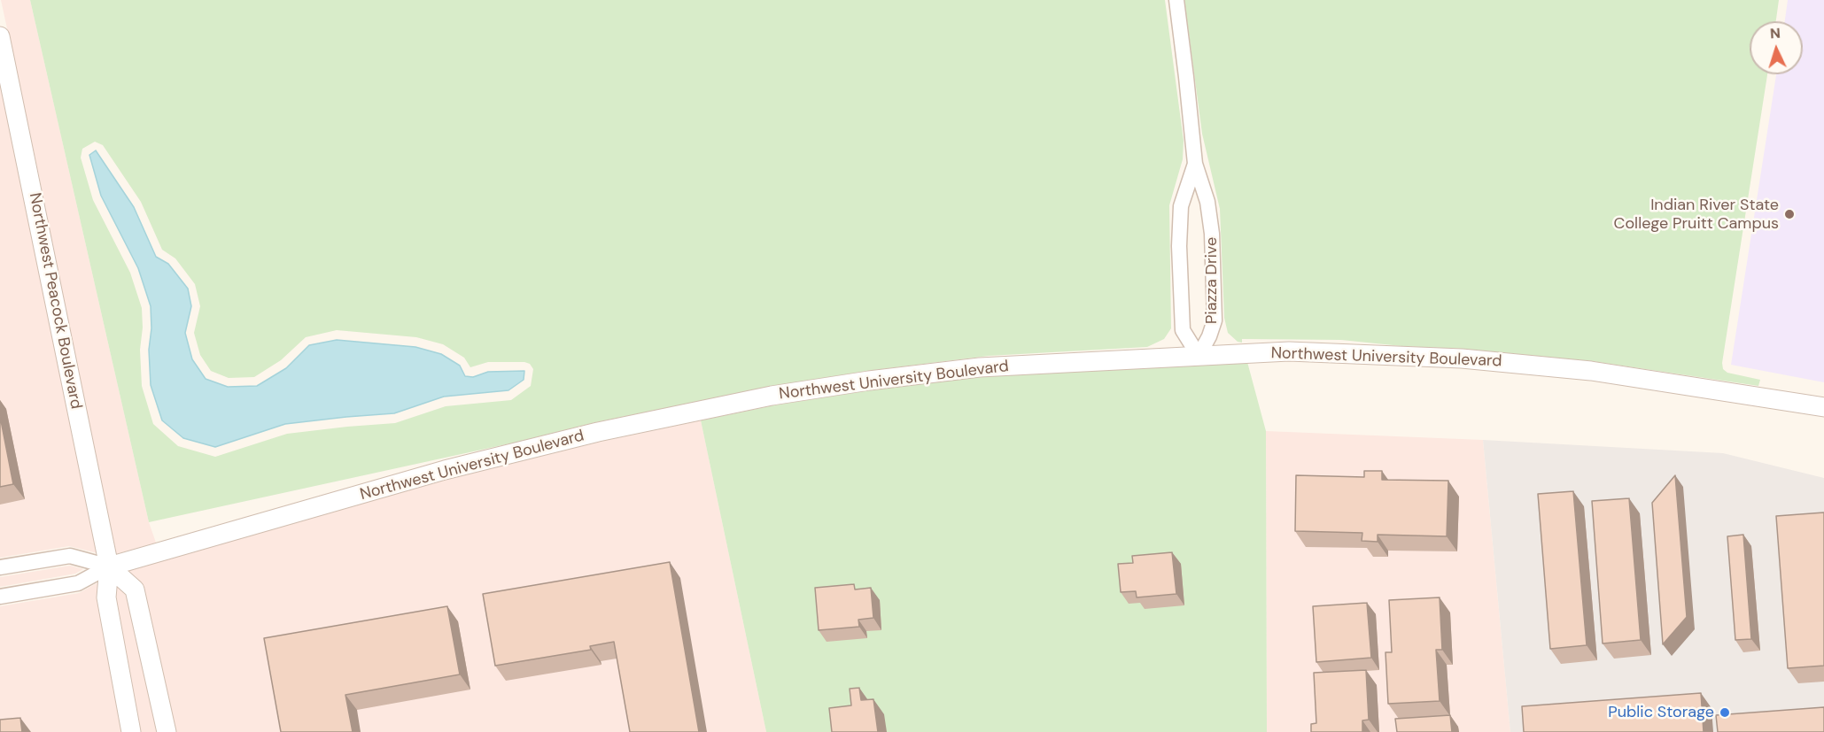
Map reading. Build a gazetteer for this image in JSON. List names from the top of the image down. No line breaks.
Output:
{"streets":{"street":["Piazza Drive","Northwest Peacock Boulevard","Northwest University Boulevard"]},"crossings":[["Piazza Drive","Northwest University Boulevard"],["Northwest Peacock Boulevard","Northwest University Boulevard"]],"places":["Indian River State College Pruitt Campus","Public Storage"],"north":"top"}
